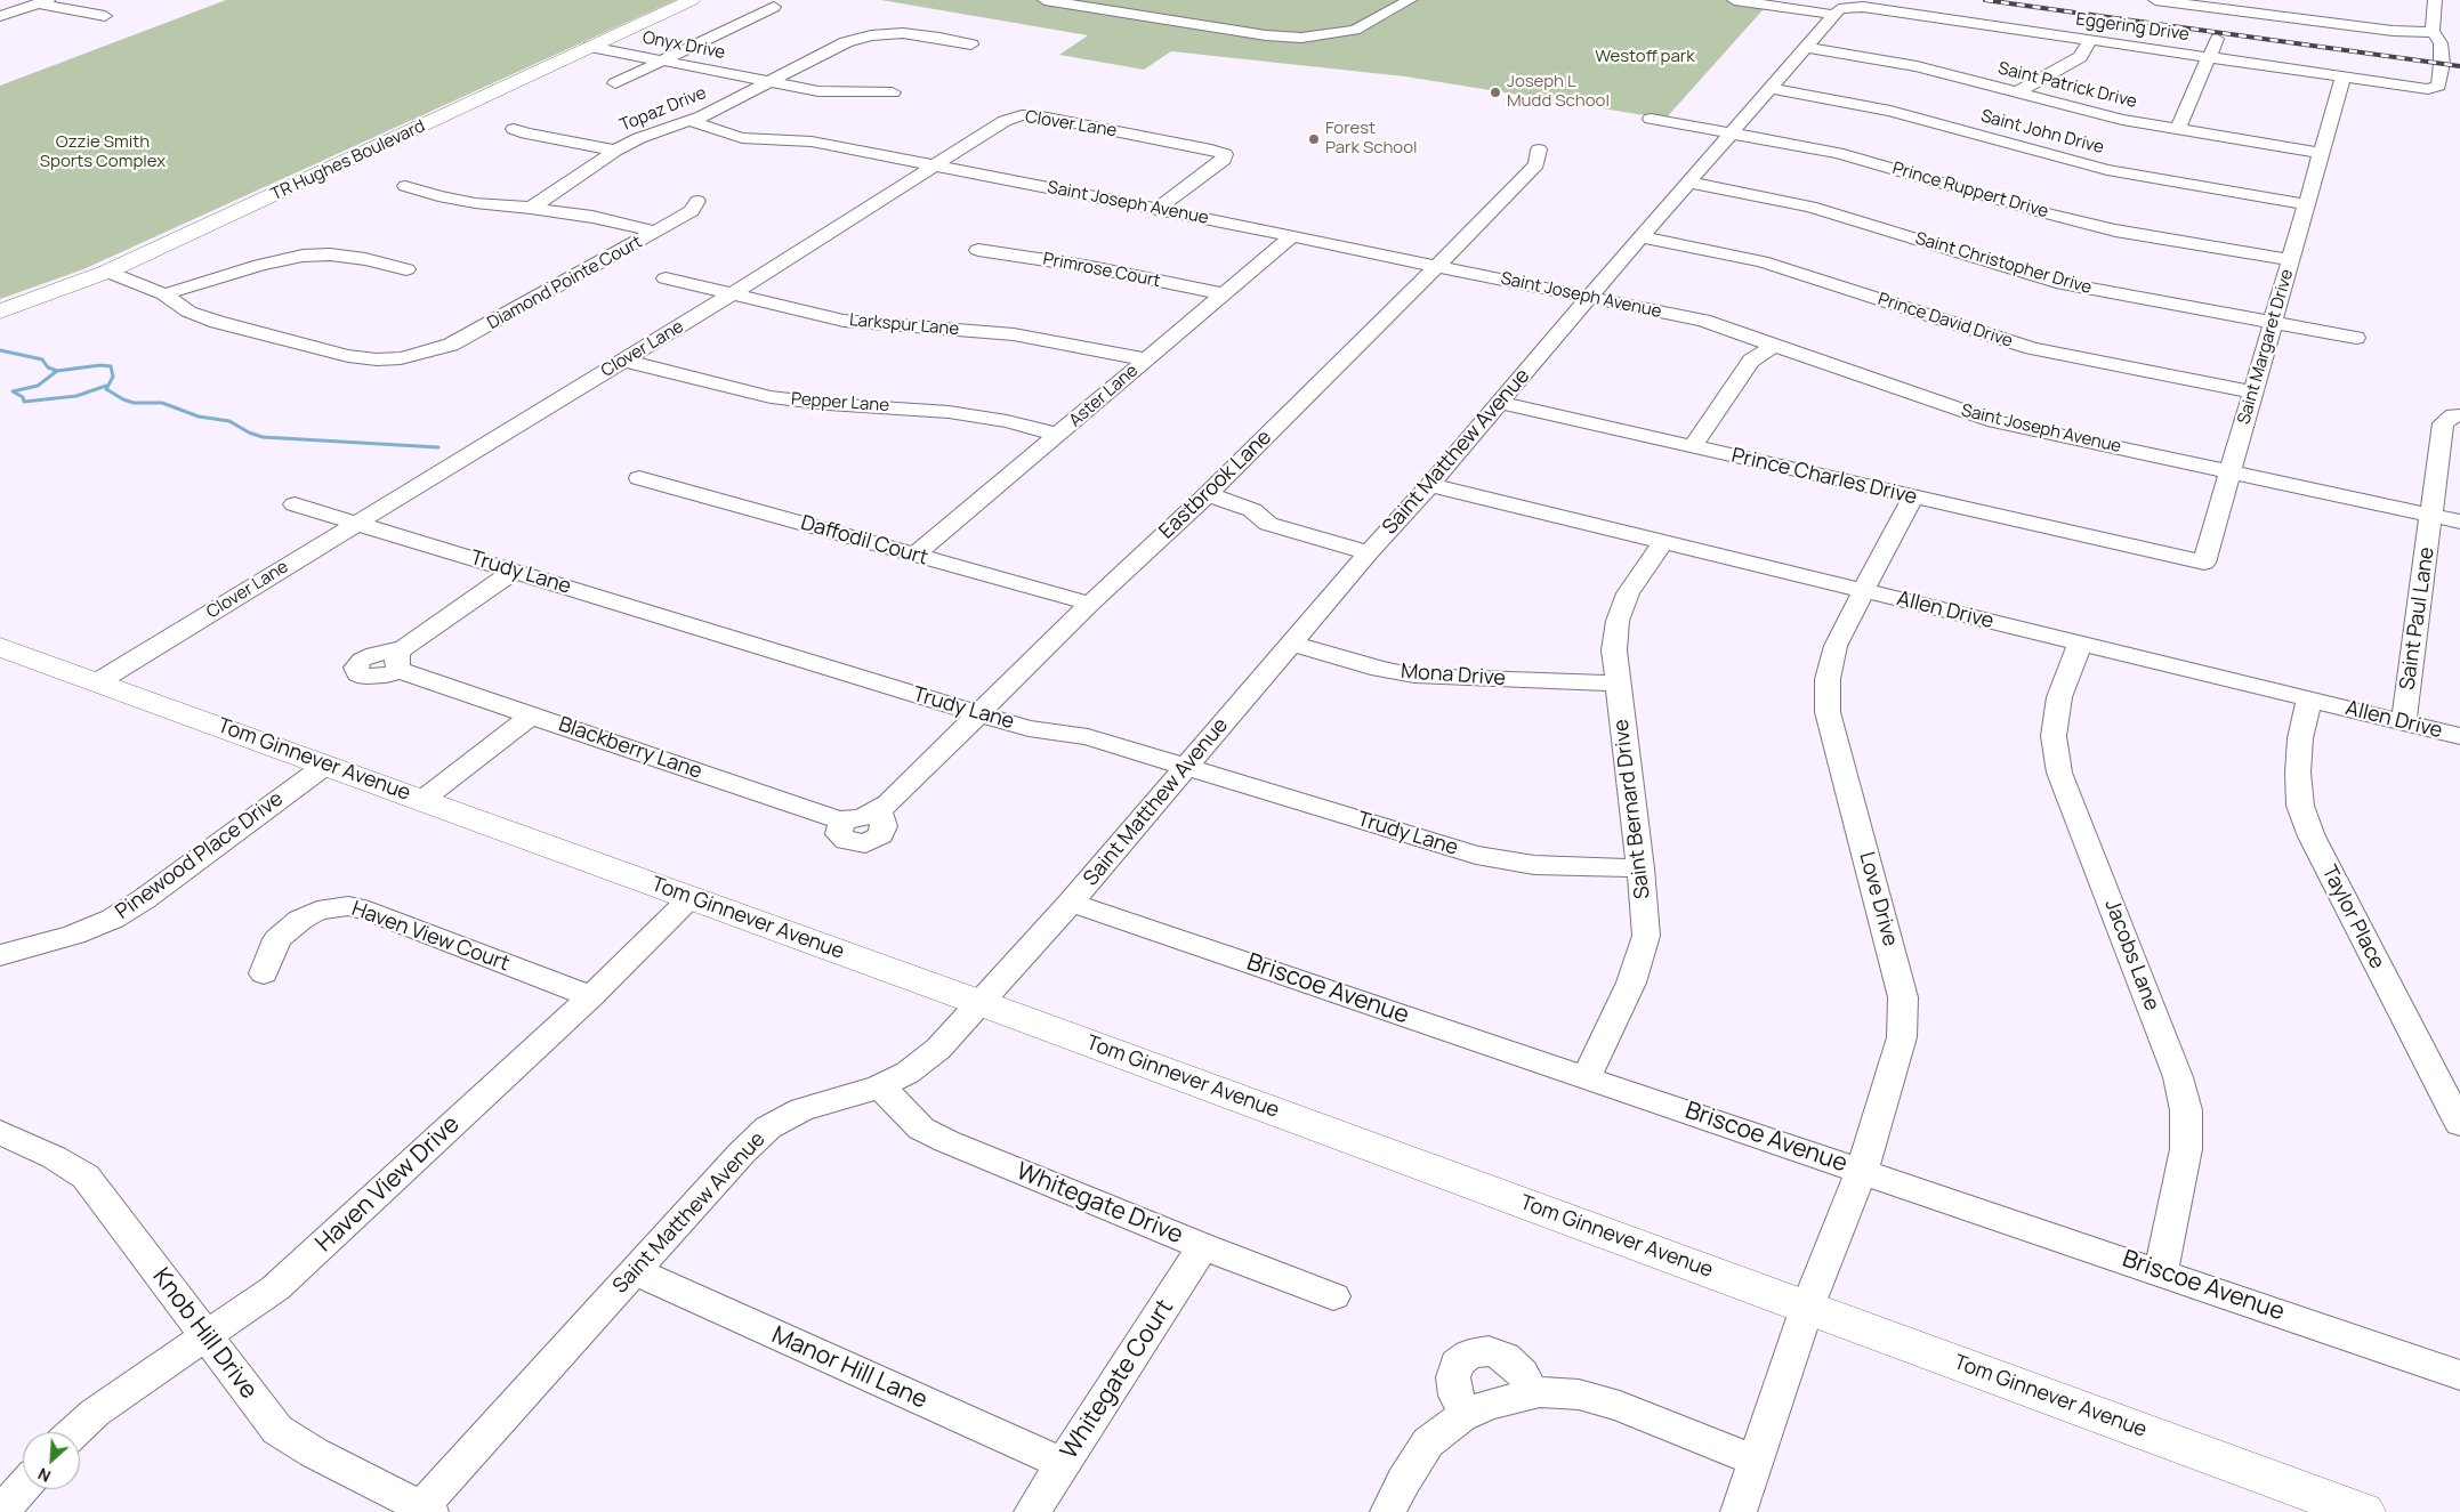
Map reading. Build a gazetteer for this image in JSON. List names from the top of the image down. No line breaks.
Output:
{"streets":{"main road":["TR Hughes Boulevard","Tom Ginnever Avenue"],"street":["Eggering Drive","Onyx Drive","Saint Patrick Drive","Topaz Drive","Clover Lane","Saint John Drive","Prince Ruppert Drive","Saint Joseph Avenue","Saint Christopher Drive","Primrose Court","Diamond Pointe Court","Prince David Drive","Larkspur Lane","Saint Margaret Drive","Aster Lane","Pepper Lane","Saint Matthew Avenue","Prince Charles Drive","Eastbrook Lane","Daffodil Court","Trudy Lane","Allen Drive","Saint Paul Lane","Mona Drive","Blackberry Lane","Saint Bernard Drive","Pinewood Place Drive","Love Drive","Taylor Place","Haven View Court","Jacobs Lane","Briscoe Avenue","Haven View Drive","Whitegate Drive","Knob Hill Drive","Manor Hill Lane","Whitegate Court"]},"crossings":[["Eggering Drive","Saint Margaret Drive"],["Eggering Drive","Saint Matthew Avenue"],["Onyx Drive","Topaz Drive"],["Onyx Drive","TR Hughes Boulevard"],["Saint Patrick Drive","Saint Margaret Drive"],["Saint Patrick Drive","Saint Matthew Avenue"],["Topaz Drive","Saint Joseph Avenue"],["Clover Lane","Saint Joseph Avenue"],["Clover Lane","Larkspur Lane"],["Clover Lane","Pepper Lane"],["Clover Lane","Trudy Lane"],["Clover Lane","Tom Ginnever Avenue"],["Saint John Drive","Saint Margaret Drive"],["Saint John Drive","Saint Matthew Avenue"],["TR Hughes Boulevard","Diamond Pointe Court"],["Prince Ruppert Drive","Saint Margaret Drive"],["Prince Ruppert Drive","Saint Matthew Avenue"],["Saint Joseph Avenue","Saint Margaret Drive"],["Saint Joseph Avenue","Aster Lane"],["Saint Joseph Avenue","Saint Matthew Avenue"],["Saint Joseph Avenue","Eastbrook Lane"],["Saint Joseph Avenue","Saint Paul Lane"],["Saint Christopher Drive","Saint Margaret Drive"],["Saint Christopher Drive","Saint Matthew Avenue"],["Primrose Court","Aster Lane"],["Prince David Drive","Saint Margaret Drive"],["Prince David Drive","Saint Matthew Avenue"],["Larkspur Lane","Aster Lane"],["Saint Margaret Drive","Prince Charles Drive"],["Aster Lane","Pepper Lane"],["Aster Lane","Daffodil Court"],["Saint Matthew Avenue","Prince Charles Drive"],["Saint Matthew Avenue","Trudy Lane"],["Saint Matthew Avenue","Allen Drive"],["Saint Matthew Avenue","Mona Drive"],["Saint Matthew Avenue","Tom Ginnever Avenue"],["Saint Matthew Avenue","Briscoe Avenue"],["Saint Matthew Avenue","Whitegate Drive"],["Saint Matthew Avenue","Knob Hill Drive"],["Saint Matthew Avenue","Manor Hill Lane"],["Prince Charles Drive","Love Drive"],["Eastbrook Lane","Daffodil Court"],["Eastbrook Lane","Trudy Lane"],["Eastbrook Lane","Blackberry Lane"],["Trudy Lane","Blackberry Lane"],["Trudy Lane","Saint Bernard Drive"],["Allen Drive","Saint Paul Lane"],["Allen Drive","Saint Bernard Drive"],["Allen Drive","Love Drive"],["Allen Drive","Taylor Place"],["Allen Drive","Jacobs Lane"],["Mona Drive","Saint Bernard Drive"],["Tom Ginnever Avenue","Pinewood Place Drive"],["Tom Ginnever Avenue","Love Drive"],["Tom Ginnever Avenue","Haven View Drive"],["Saint Bernard Drive","Briscoe Avenue"],["Love Drive","Briscoe Avenue"],["Haven View Court","Haven View Drive"],["Jacobs Lane","Briscoe Avenue"],["Haven View Drive","Knob Hill Drive"],["Whitegate Drive","Whitegate Court"],["Manor Hill Lane","Whitegate Court"]],"parks":["Westoff park","Ozzie Smith Sports Complex"],"places":["Joseph L Mudd School","Forest Park School"],"north":"bottom left"}
